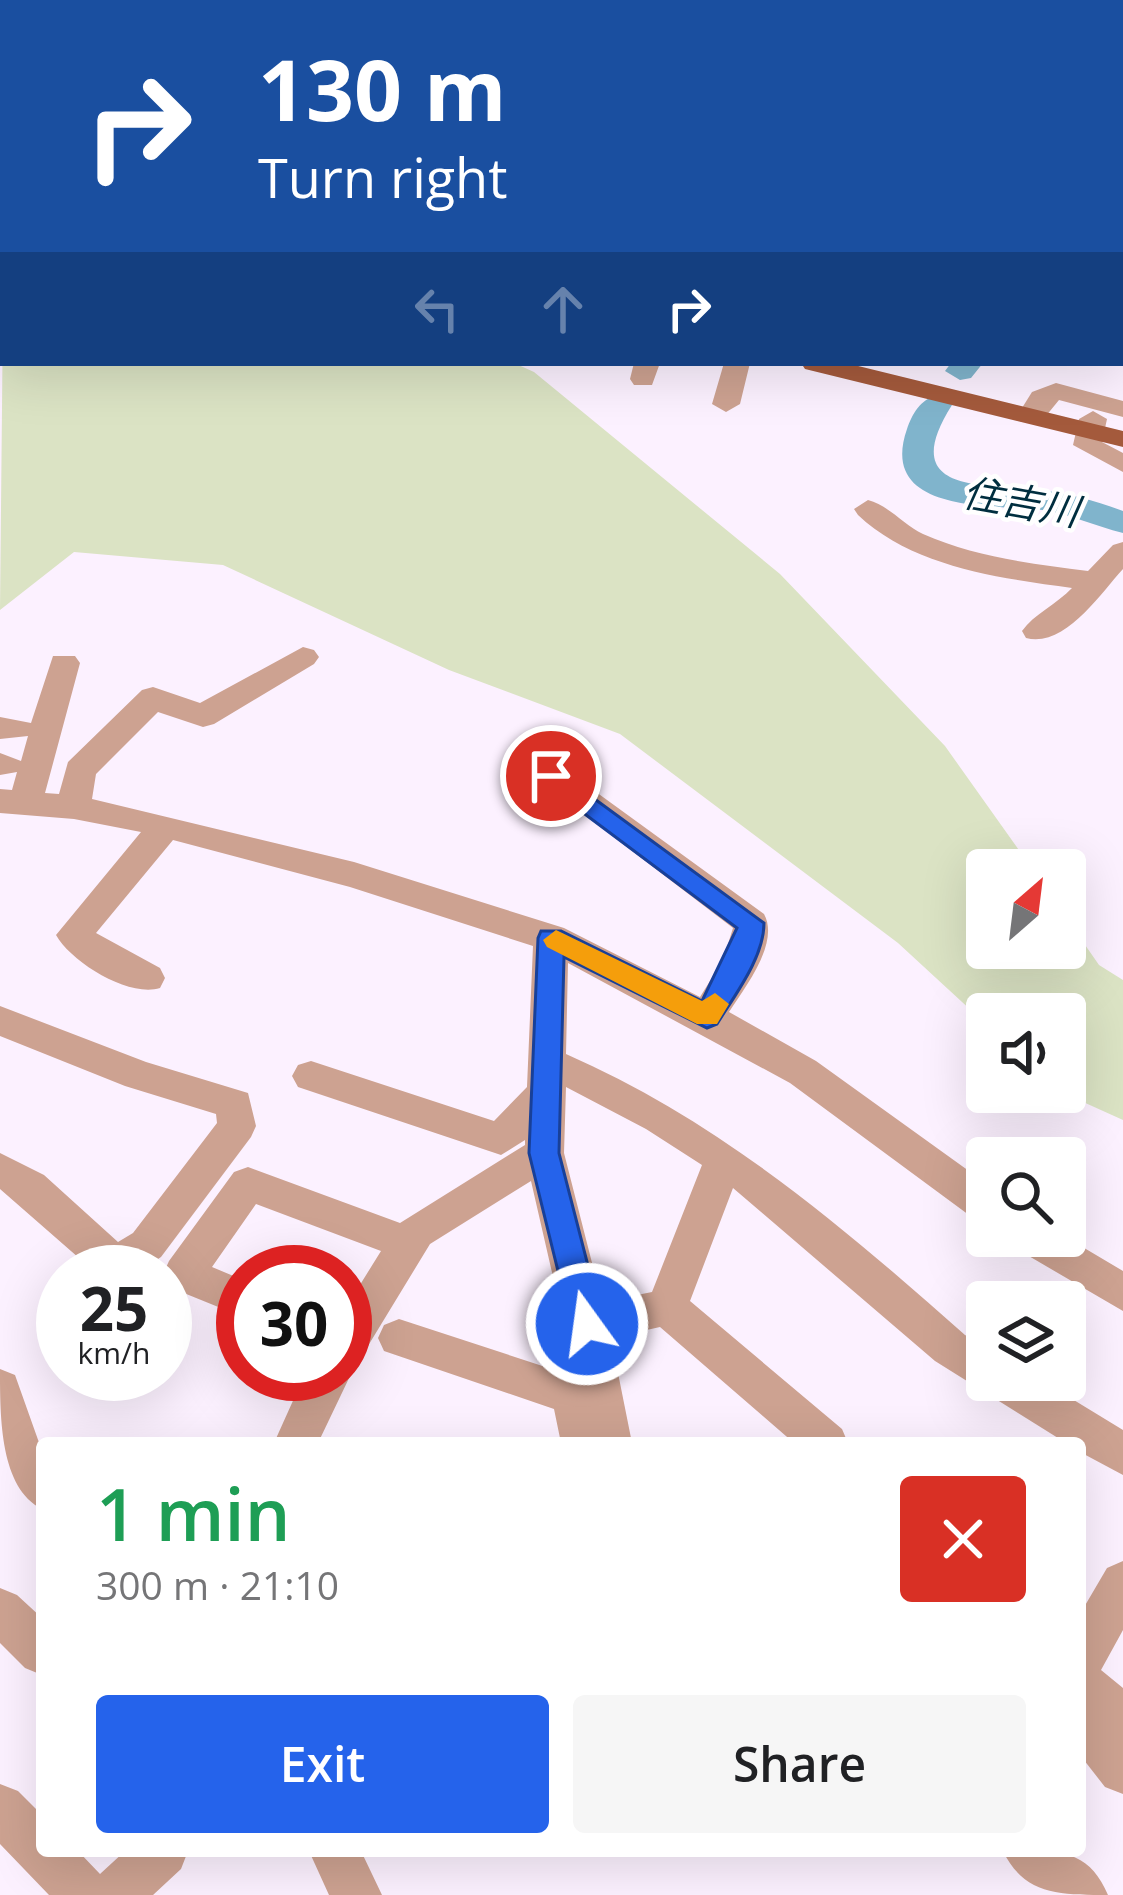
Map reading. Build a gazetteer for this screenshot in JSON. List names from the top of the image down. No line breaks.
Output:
{"water":["住吉川"],"north":"top right","page":{"turn":["130 m","Turn right"],"speed":"25 km/h","limit":"30","heading":["1 min","300 m · 21:10"],"buttons":["Exit","Share"]}}
